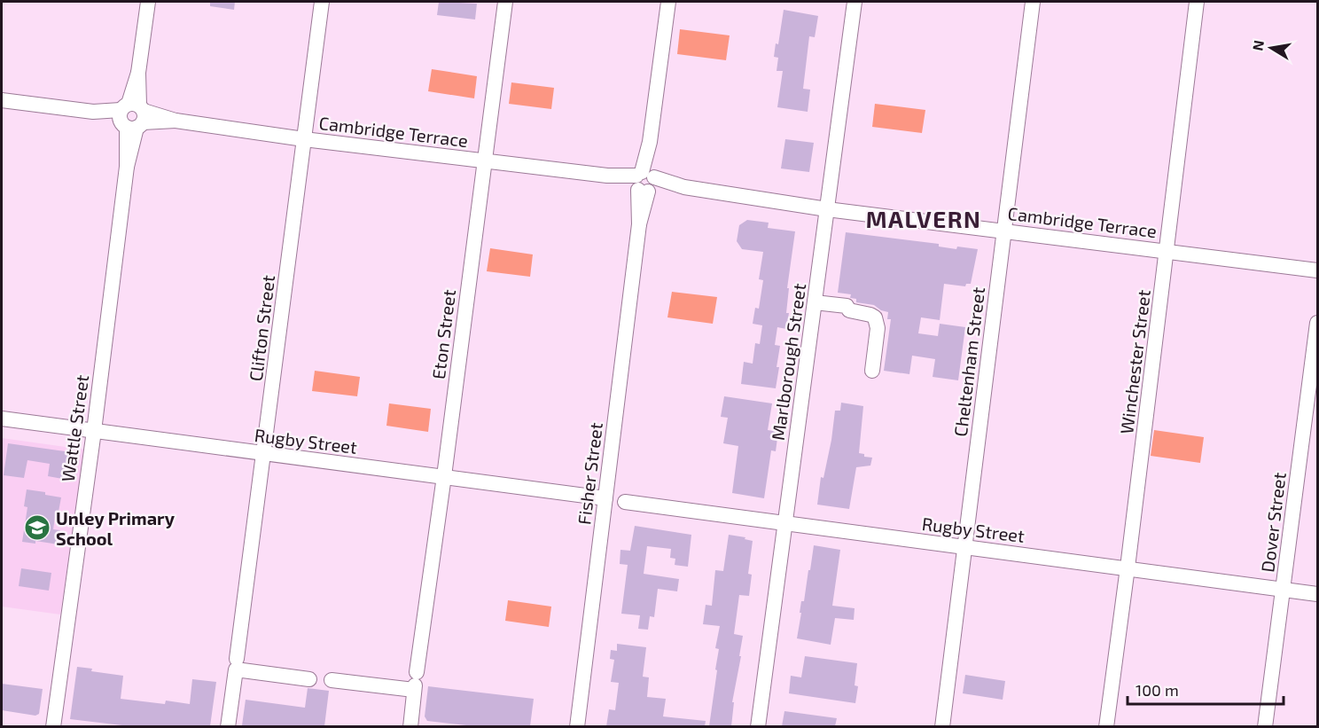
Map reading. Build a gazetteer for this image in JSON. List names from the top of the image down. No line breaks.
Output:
{"streets":{"street":["Cambridge Terrace","Clifton Street","Eton Street","Marlborough Street","Cheltenham Street","Winchester Street","Wattle Street","Rugby Street","Fisher Street","Dover Street"]},"crossings":[["Cambridge Terrace","Clifton Street"],["Cambridge Terrace","Eton Street"],["Cambridge Terrace","Marlborough Street"],["Cambridge Terrace","Cheltenham Street"],["Cambridge Terrace","Winchester Street"],["Cambridge Terrace","Wattle Street"],["Cambridge Terrace","Fisher Street"],["Clifton Street","Rugby Street"],["Eton Street","Rugby Street"],["Marlborough Street","Rugby Street"],["Cheltenham Street","Rugby Street"],["Winchester Street","Rugby Street"],["Wattle Street","Rugby Street"],["Rugby Street","Fisher Street"],["Rugby Street","Dover Street"]],"districts":["MALVERN"],"places":{"school or university":["Unley Primary School"]},"scale_bar":"100 m","north":"left"}
